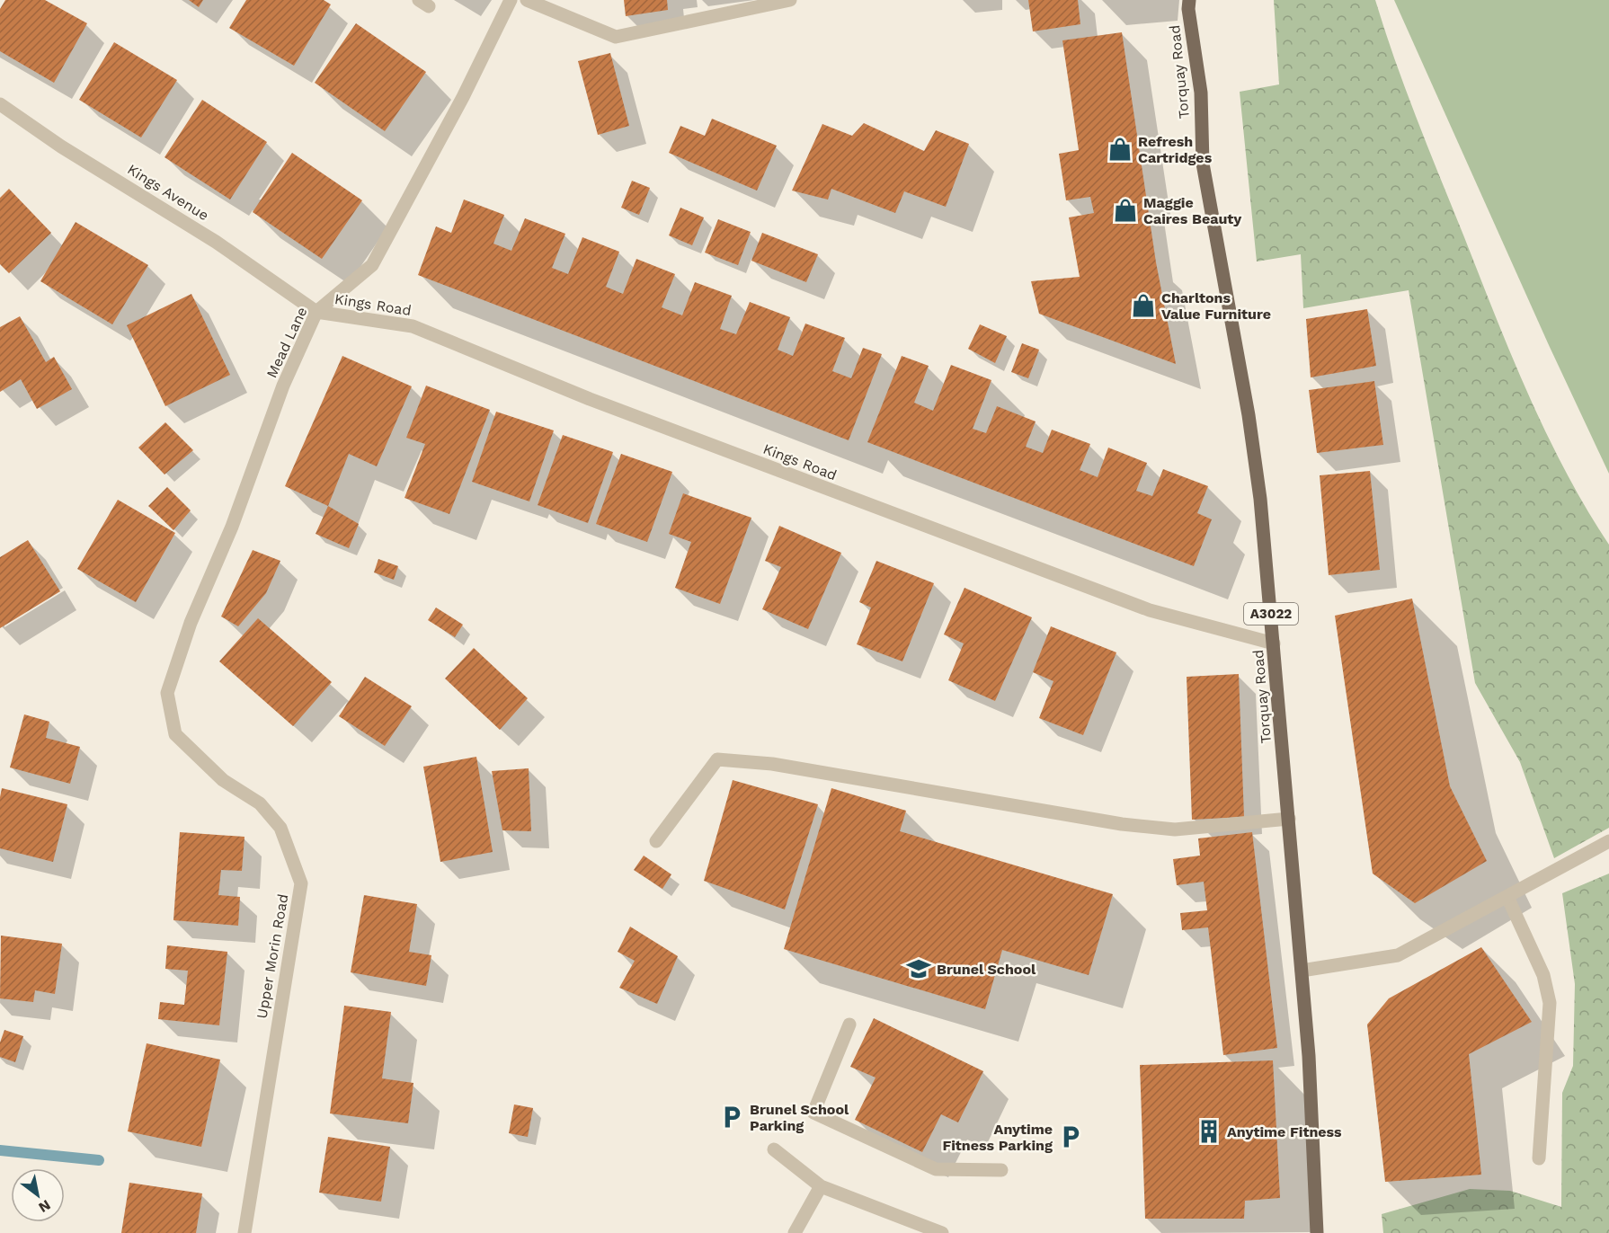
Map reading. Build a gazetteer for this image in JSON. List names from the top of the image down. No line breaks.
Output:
{"streets":{"main road":["Torquay Road","A3022"],"street":["Kings Avenue","Kings Road","Mead Lane","Upper Morin Road"]},"crossings":[["Torquay Road","Kings Road"],["Kings Avenue","Kings Road"],["Kings Avenue","Mead Lane"],["Kings Road","Mead Lane"],["Mead Lane","Upper Morin Road"]],"places":{"shop":["Refresh Cartridges","Maggie Caires Beauty","Charltons Value Furniture"],"school or university":["Brunel School"],"parking":["Brunel School Parking","Anytime Fitness Parking"],"building":["Anytime Fitness"]},"north":"bottom right"}
